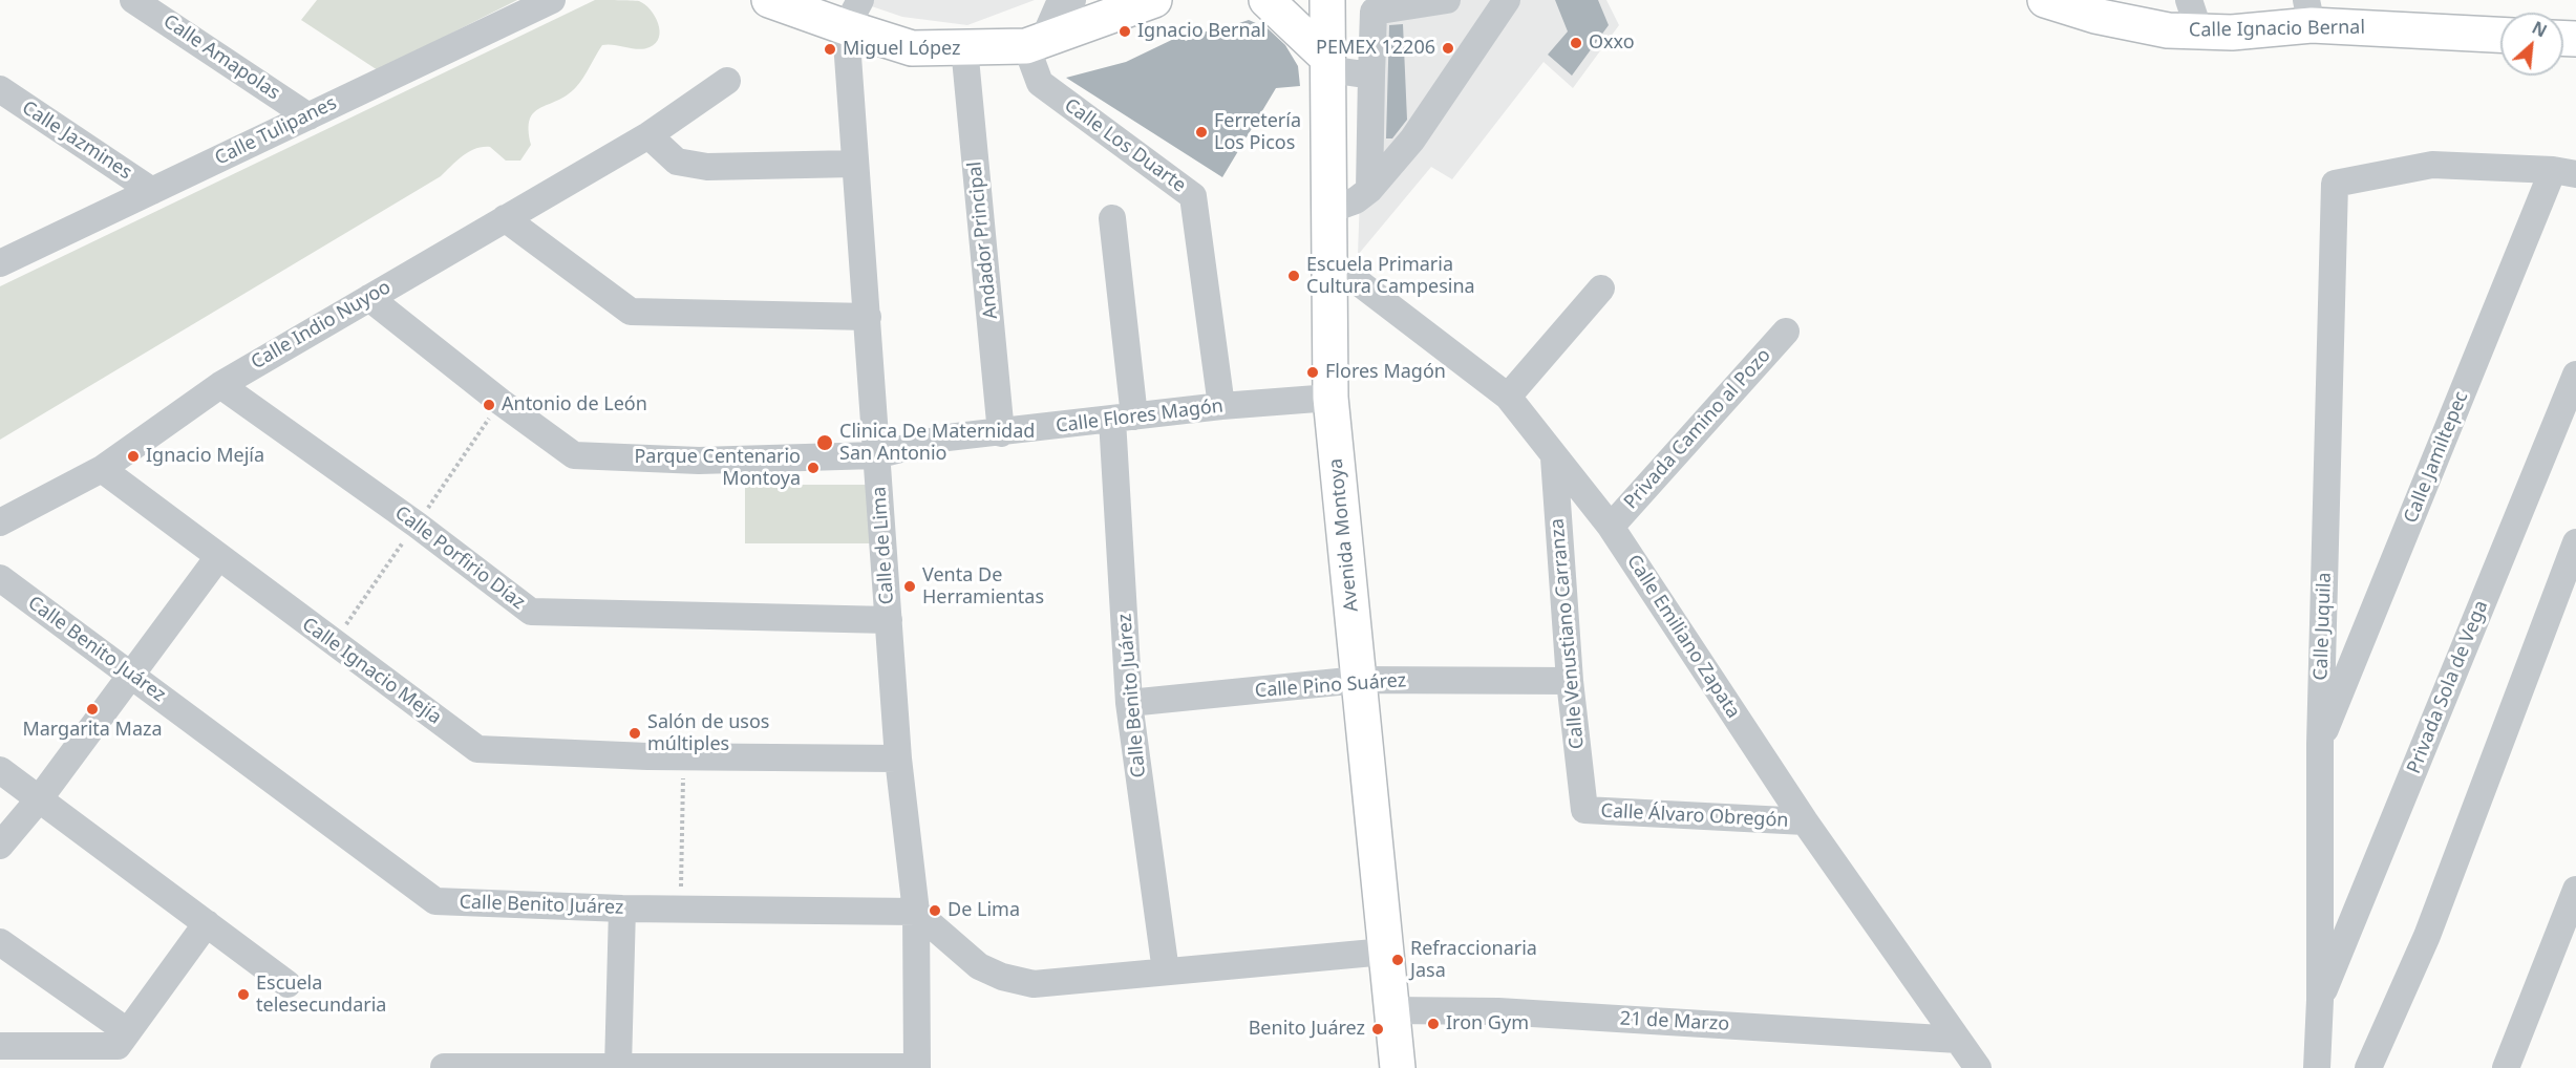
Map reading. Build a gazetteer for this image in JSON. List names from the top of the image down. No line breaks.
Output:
{"streets":{"main road":["Calle Ignacio Bernal","Avenida Montoya"],"street":["Calle Amapolas","Calle Tulipanes","Calle Jazmines","Calle Los Duarte","Andador Principal","Calle Indio Nuyoo","Calle Flores Magón","Privada Camino al Pozo","Calle Jamiltepec","Calle de Lima","Calle Porfirio Díaz","Calle Juquila","Calle Venustiano Carranza","Calle Emiliano Zapata","Calle Benito Juárez","Calle Ignacio Mejía","Calle Pino Suárez","Privada Sola de Vega","Calle Álvaro Obregón","21 de Marzo"]},"crossings":[["Calle Amapolas","Calle Tulipanes"],["Calle Tulipanes","Calle Jazmines"],["Calle Los Duarte","Calle Flores Magón"],["Andador Principal","Calle Flores Magón"],["Calle Indio Nuyoo","Calle Flores Magón"],["Calle Indio Nuyoo","Calle Porfirio Díaz"],["Calle Indio Nuyoo","Calle Ignacio Mejía"],["Calle Flores Magón","Avenida Montoya"],["Calle Flores Magón","Calle de Lima"],["Calle Flores Magón","Calle Benito Juárez"],["Privada Camino al Pozo","Calle Emiliano Zapata"],["Calle Jamiltepec","Calle Juquila"],["Avenida Montoya","Calle Emiliano Zapata"],["Avenida Montoya","Calle Pino Suárez"],["Avenida Montoya","21 de Marzo"],["Calle de Lima","Calle Porfirio Díaz"],["Calle de Lima","Calle Benito Juárez"],["Calle de Lima","Calle Ignacio Mejía"],["Calle Juquila","Privada Sola de Vega"],["Calle Venustiano Carranza","Calle Emiliano Zapata"],["Calle Venustiano Carranza","Calle Pino Suárez"],["Calle Venustiano Carranza","Calle Álvaro Obregón"],["Calle Emiliano Zapata","Calle Álvaro Obregón"],["Calle Emiliano Zapata","21 de Marzo"],["Calle Benito Juárez","Calle Pino Suárez"]],"places":["Ignacio Bernal","Oxxo","PEMEX 12206","Miguel López","Ferretería Los Picos","Escuela Primaria Cultura Campesina","Flores Magón","Antonio de León","Clinica De Maternidad San Antonio","Ignacio Mejía","Parque Centenario Montoya","Venta De Herramientas","Margarita Maza","Salón de usos múltiples","De Lima","Refraccionaria Jasa","Escuela telesecundaria","Iron Gym","Benito Juárez"],"north":"top right"}
